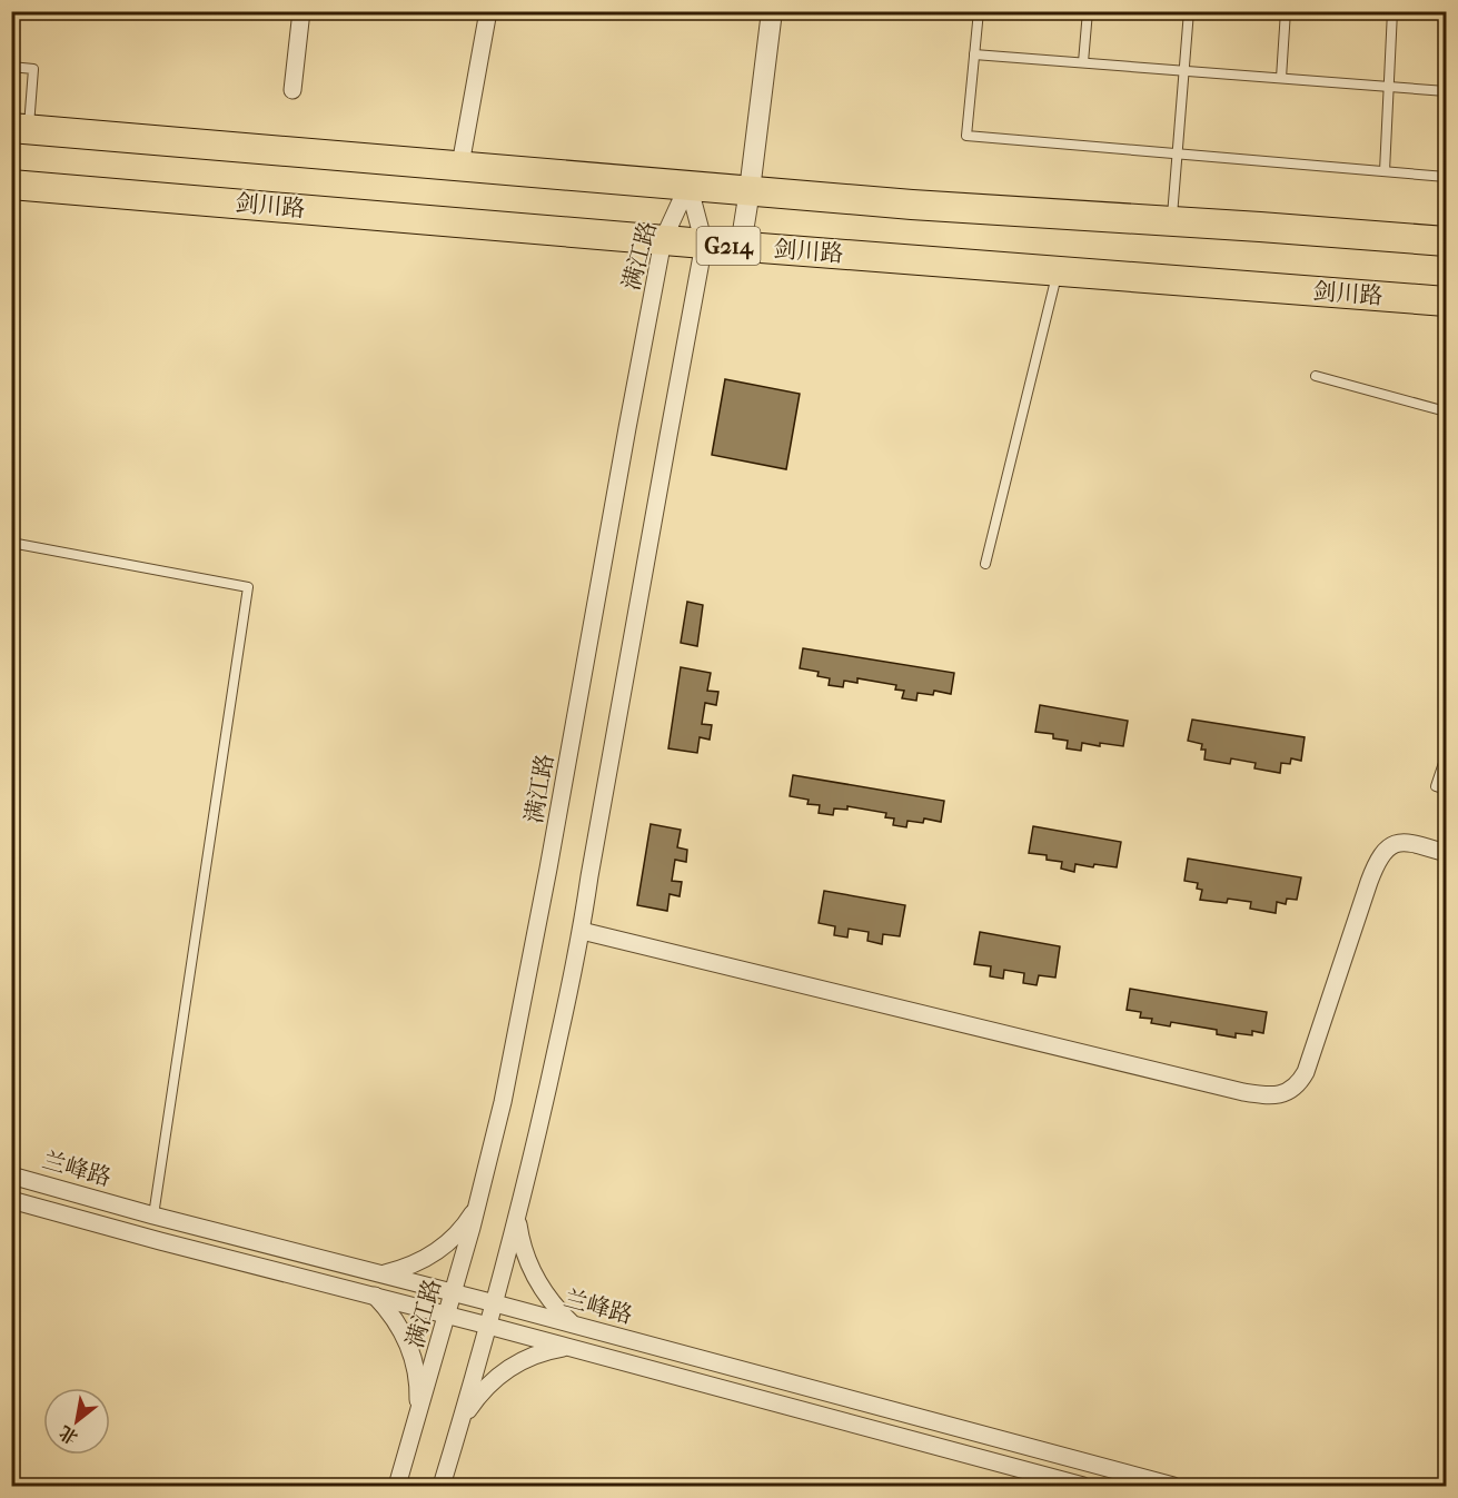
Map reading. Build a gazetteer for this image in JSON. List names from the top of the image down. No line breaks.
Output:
{"streets":{"highway":["剑川路","G214"],"street":["满江路","兰峰路"]},"crossings":[["剑川路","满江路"],["满江路","兰峰路"]],"north":"bottom left"}
